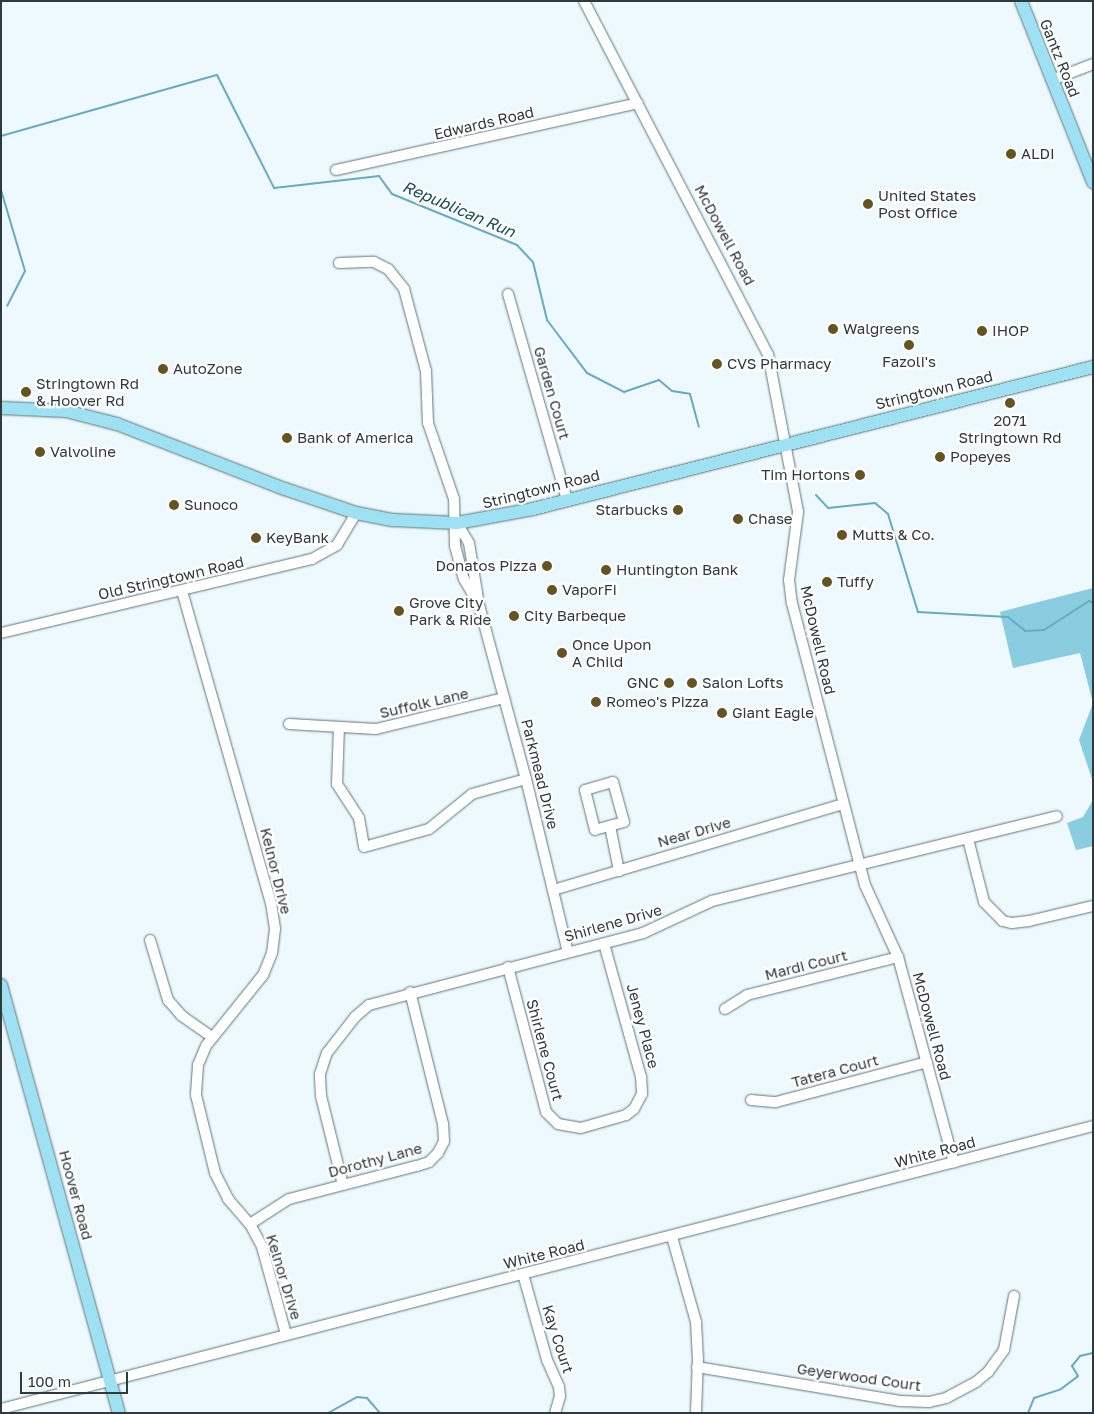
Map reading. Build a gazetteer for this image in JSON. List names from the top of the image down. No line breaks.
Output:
{"streets":{"main road":["Gantz Road","Stringtown Road","Hoover Road"],"street":["Edwards Road","McDowell Road","Garden Court","Old Stringtown Road","Suffolk Lane","Parkmead Drive","Near Drive","Kelnor Drive","Shirlene Drive","Mardi Court","Jeney Place","Shirlene Court","Tatera Court","White Road","Dorothy Lane","Kay Court","Geyerwood Court"]},"crossings":[["Edwards Road","McDowell Road"],["McDowell Road","Stringtown Road"],["McDowell Road","Near Drive"],["McDowell Road","Shirlene Drive"],["McDowell Road","Mardi Court"],["McDowell Road","Tatera Court"],["McDowell Road","White Road"],["Stringtown Road","Garden Court"],["Stringtown Road","Old Stringtown Road"],["Stringtown Road","Parkmead Drive"],["Old Stringtown Road","Kelnor Drive"],["Suffolk Lane","Parkmead Drive"],["Parkmead Drive","Near Drive"],["Parkmead Drive","Shirlene Drive"],["Kelnor Drive","White Road"],["Kelnor Drive","Dorothy Lane"],["Shirlene Drive","Jeney Place"],["Shirlene Drive","Shirlene Court"],["Shirlene Drive","Dorothy Lane"],["Jeney Place","Shirlene Court"],["White Road","Hoover Road"],["White Road","Kay Court"]],"water":["Republican Run"],"places":["ALDI","United States Post Office","Walgreens","IHOP","Fazoli's","CVS Pharmacy","AutoZone","Stringtown Rd & Hoover Rd","2071 Stringtown Rd","Bank of America","Valvoline","Popeyes","Tim Hortons","Sunoco","Starbucks","Chase","Mutts & Co.","KeyBank","Donatos Pizza","Huntington Bank","Tuffy","VaporFi","Grove City Park & Ride","City Barbeque","Once Upon A Child","GNC","Salon Lofts","Romeo's Pizza","Giant Eagle"],"scale_bar":"100 m"}
